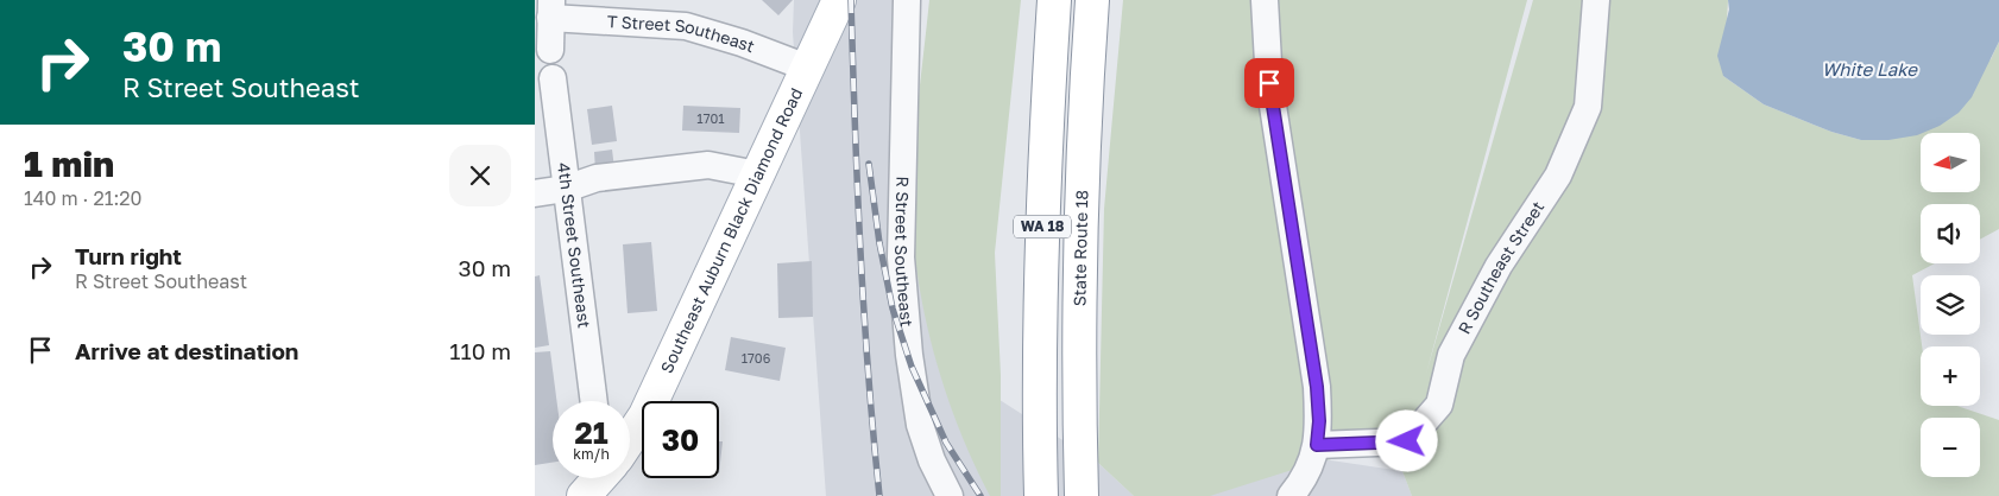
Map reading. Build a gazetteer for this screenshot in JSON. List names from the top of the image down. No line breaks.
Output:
{"streets":{"main road":["WA 18","Southeast Auburn Black Diamond Road","State Route 18"],"street":["T Street Southeast","4th Street Southeast","R Street Southeast","R Southeast Street"]},"crossings":[["T Street Southeast","Southeast Auburn Black Diamond Road"]],"water":["White Lake"],"house_numbers":["1701","1706"],"north":"left","page":{"turn":["30 m","R Street Southeast"],"heading":["1 min","140 m · 21:20"],"map_buttons":["+","−"],"list":[{"name":"Turn right","note":"R Street Southeast","value":"30 m"},{"name":"Arrive at destination","value":"110 m"}],"speed":"21 km/h","limit":"30"}}
